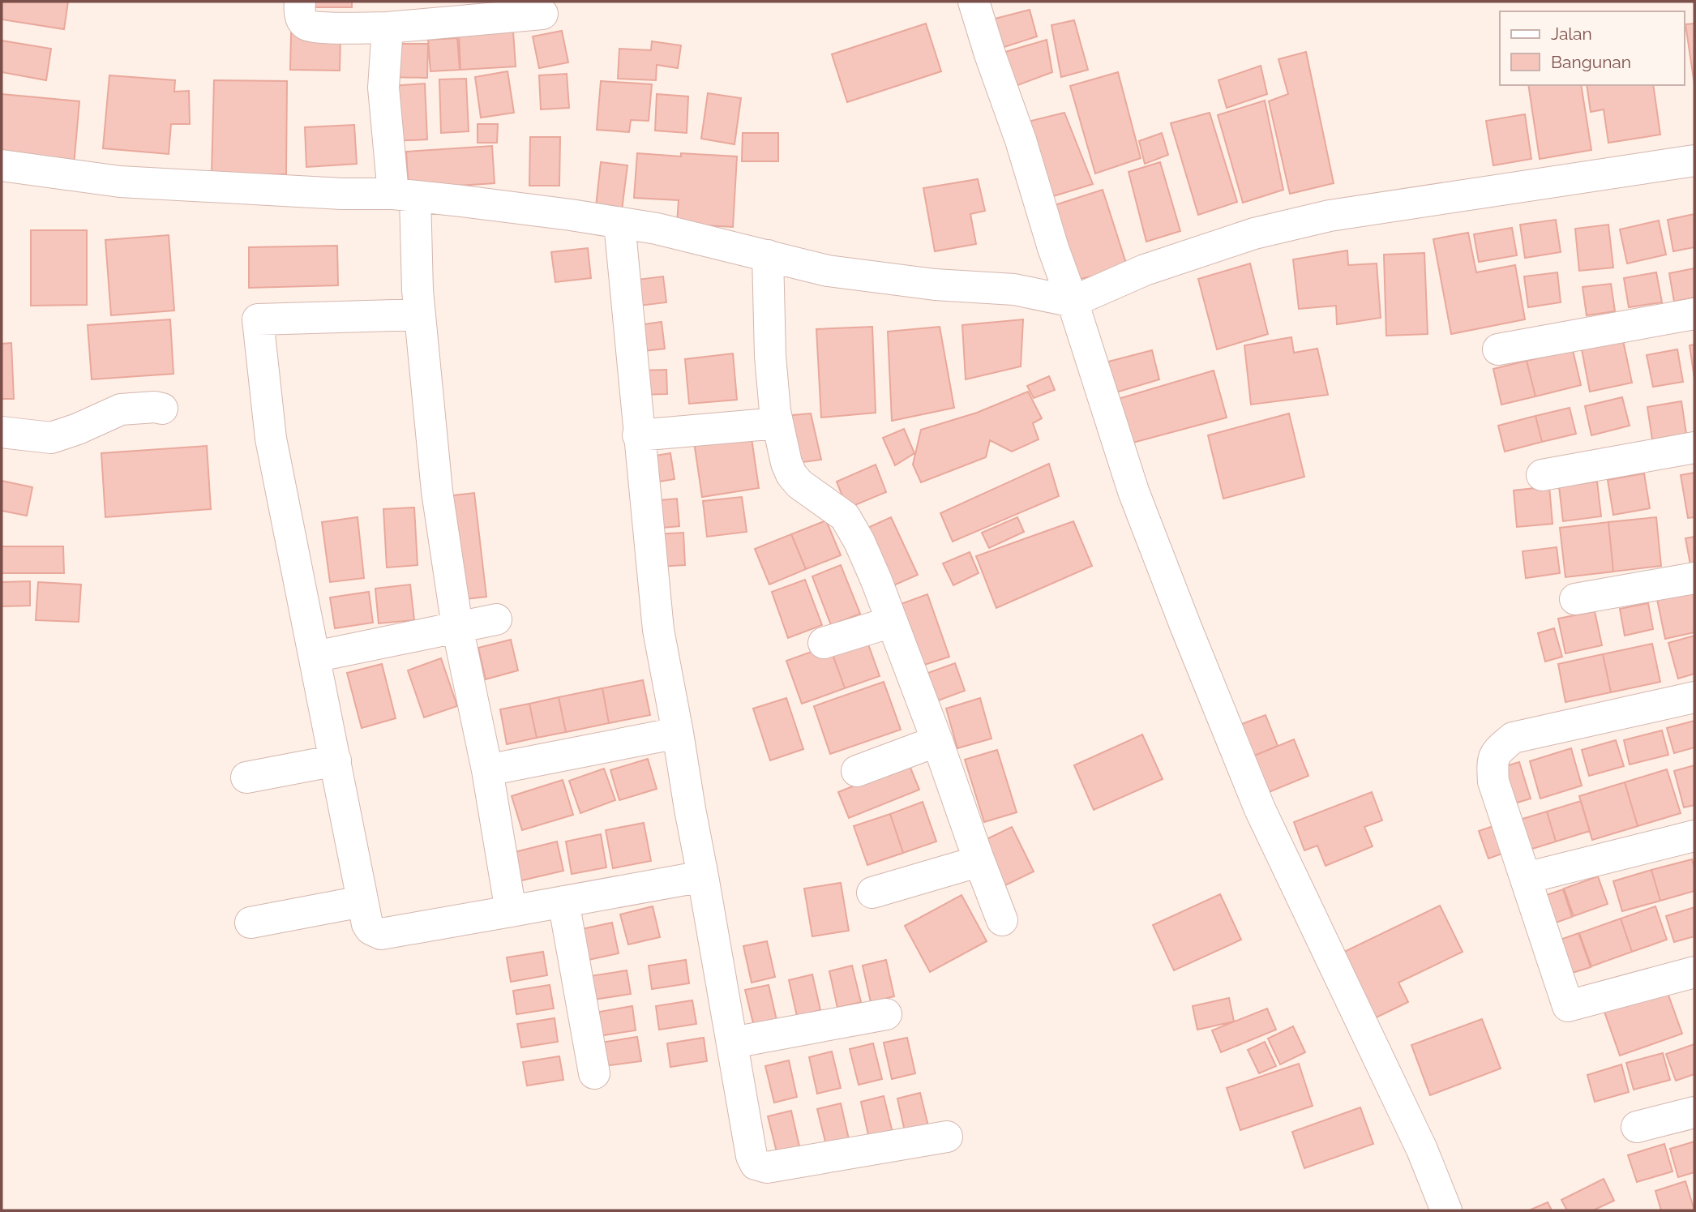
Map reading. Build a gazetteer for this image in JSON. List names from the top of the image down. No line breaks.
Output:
{"legend":["Jalan","Bangunan"]}
